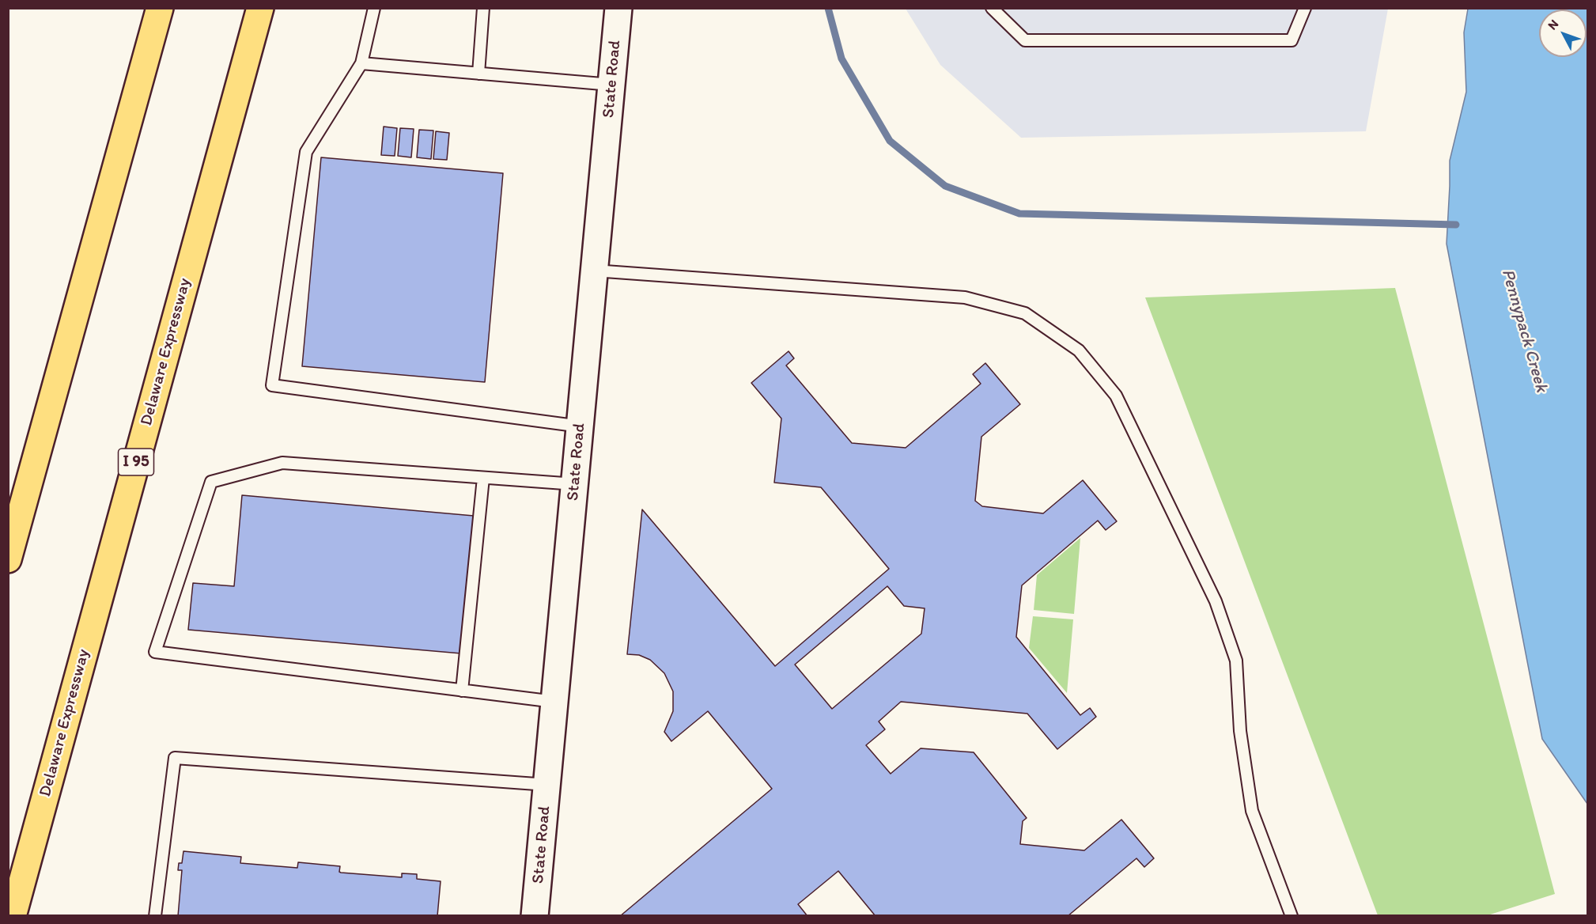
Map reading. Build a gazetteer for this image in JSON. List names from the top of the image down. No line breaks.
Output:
{"streets":{"highway":["Delaware Expressway","I 95"],"main road":["State Road"]},"water":["Pennypack Creek"],"north":"top left"}
